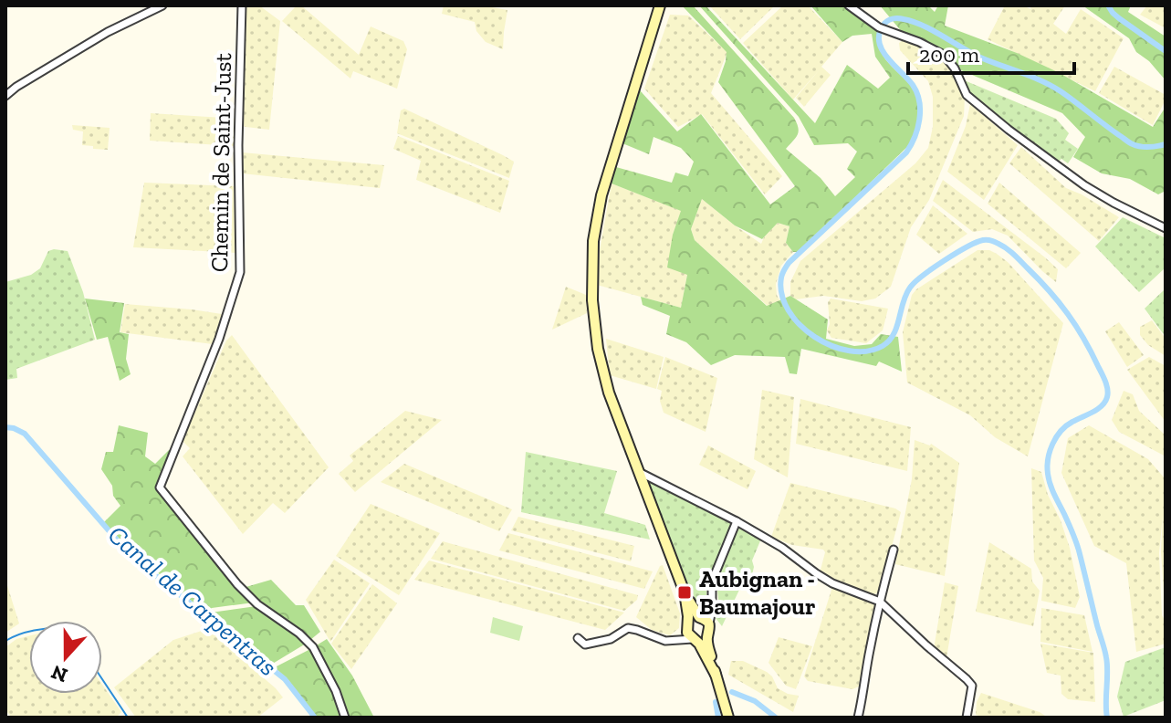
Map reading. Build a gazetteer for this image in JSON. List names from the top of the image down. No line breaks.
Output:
{"streets":{"street":["Chemin de Saint-Just"]},"water":["Canal de Carpentras"],"places":{"transit":["Aubignan - Baumajour"]},"scale_bar":"200 m","north":"bottom"}
